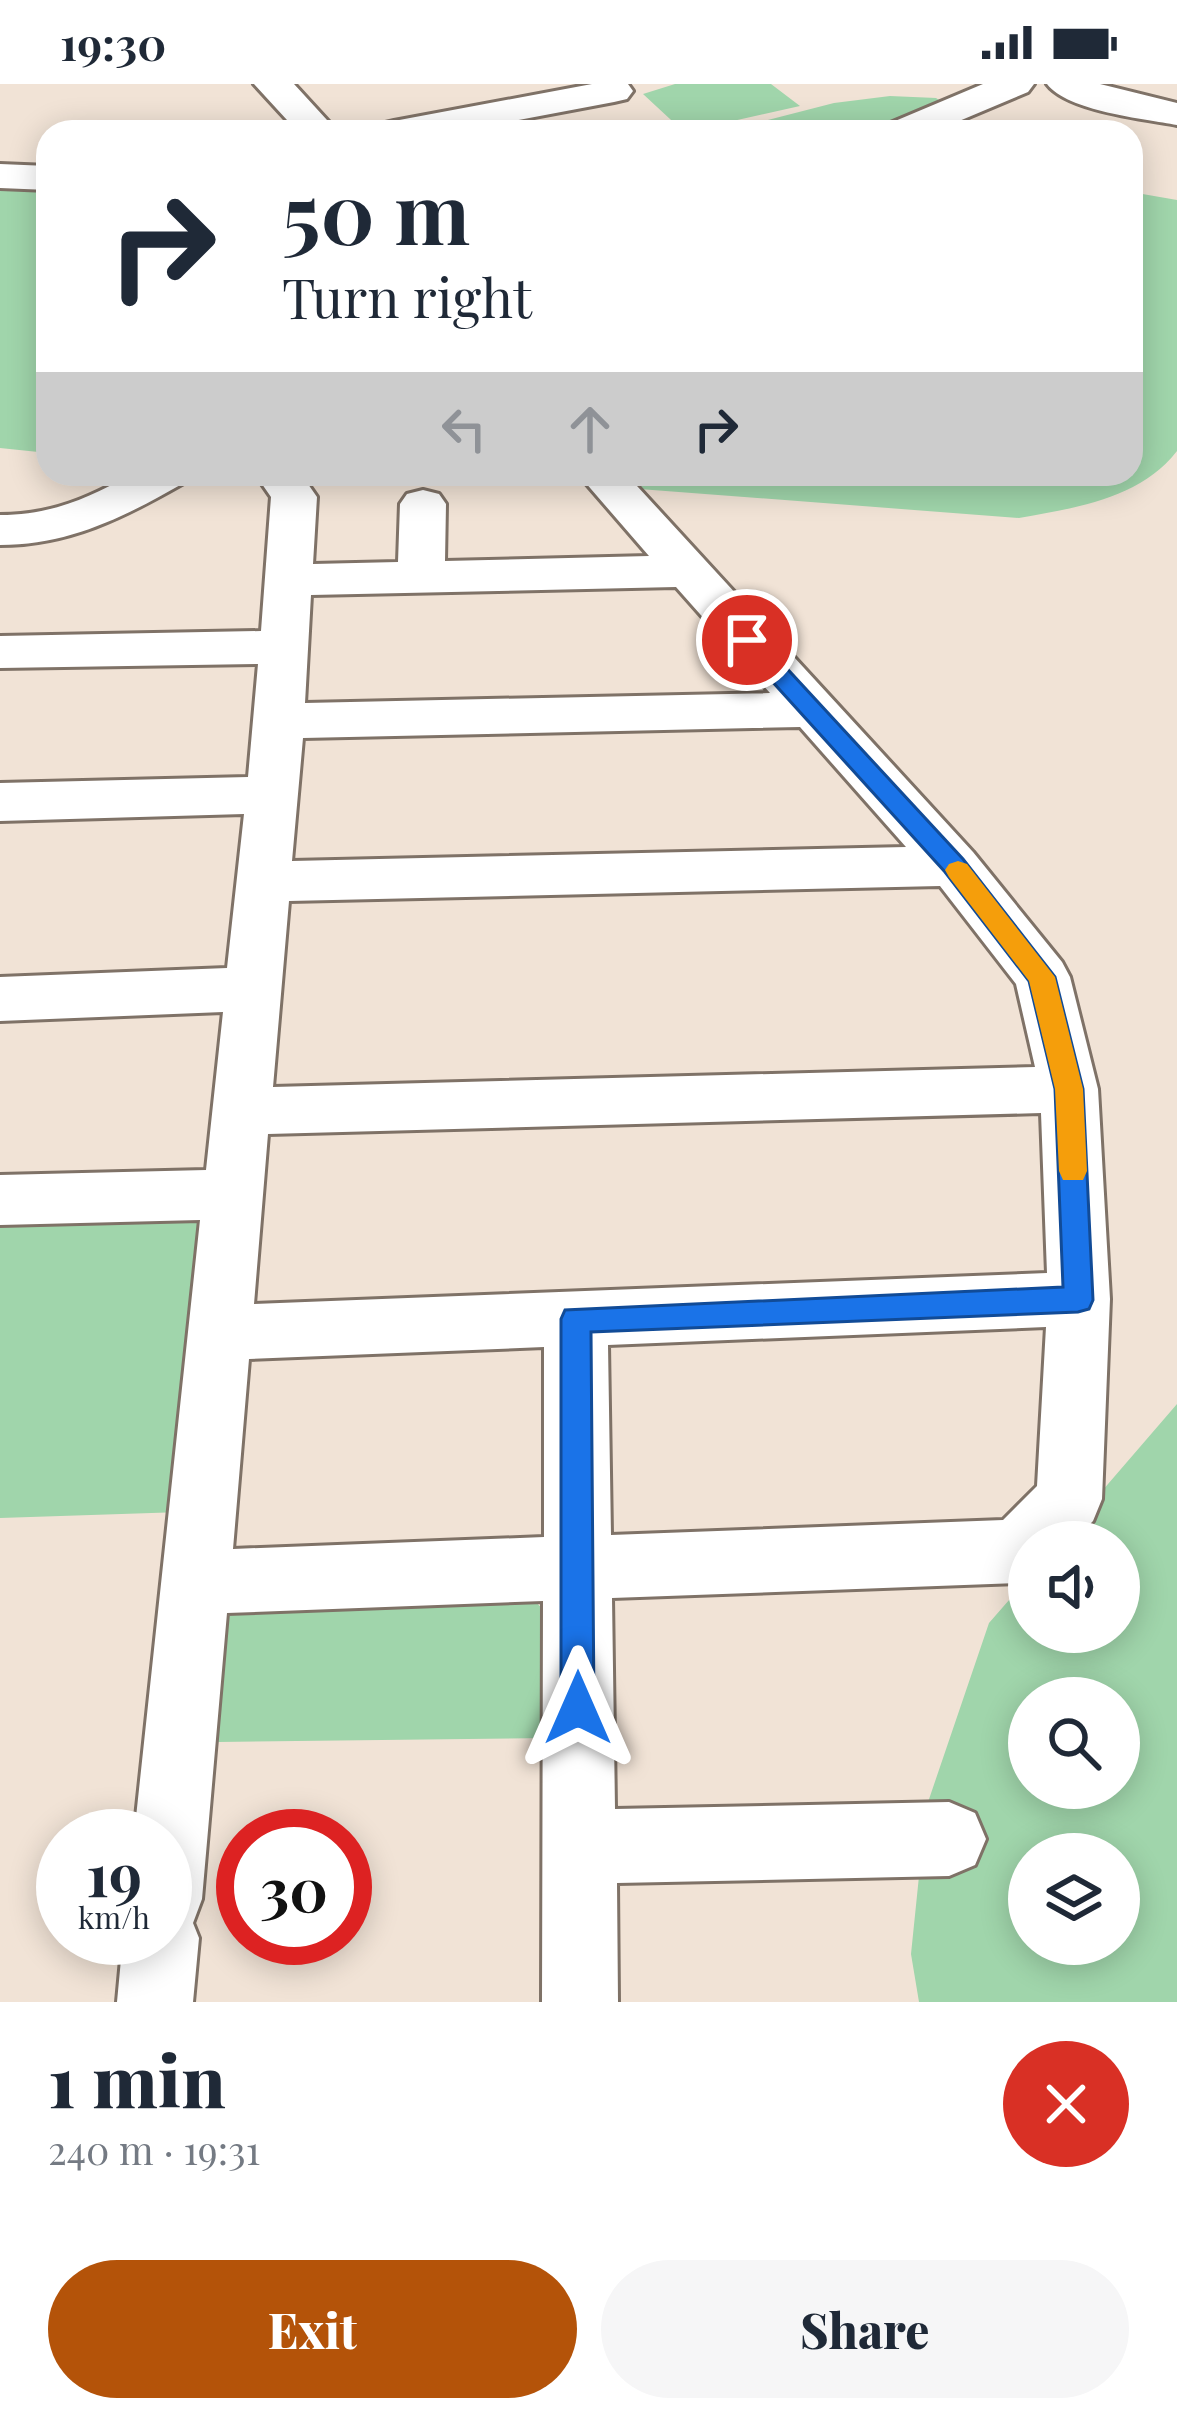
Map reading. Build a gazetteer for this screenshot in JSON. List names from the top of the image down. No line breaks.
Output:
{"page":{"status":"19:30","turn":["50 m","Turn right"],"speed":"19 km/h","limit":"30","heading":["1 min","240 m · 19:31"],"buttons":["Exit","Share"]}}
